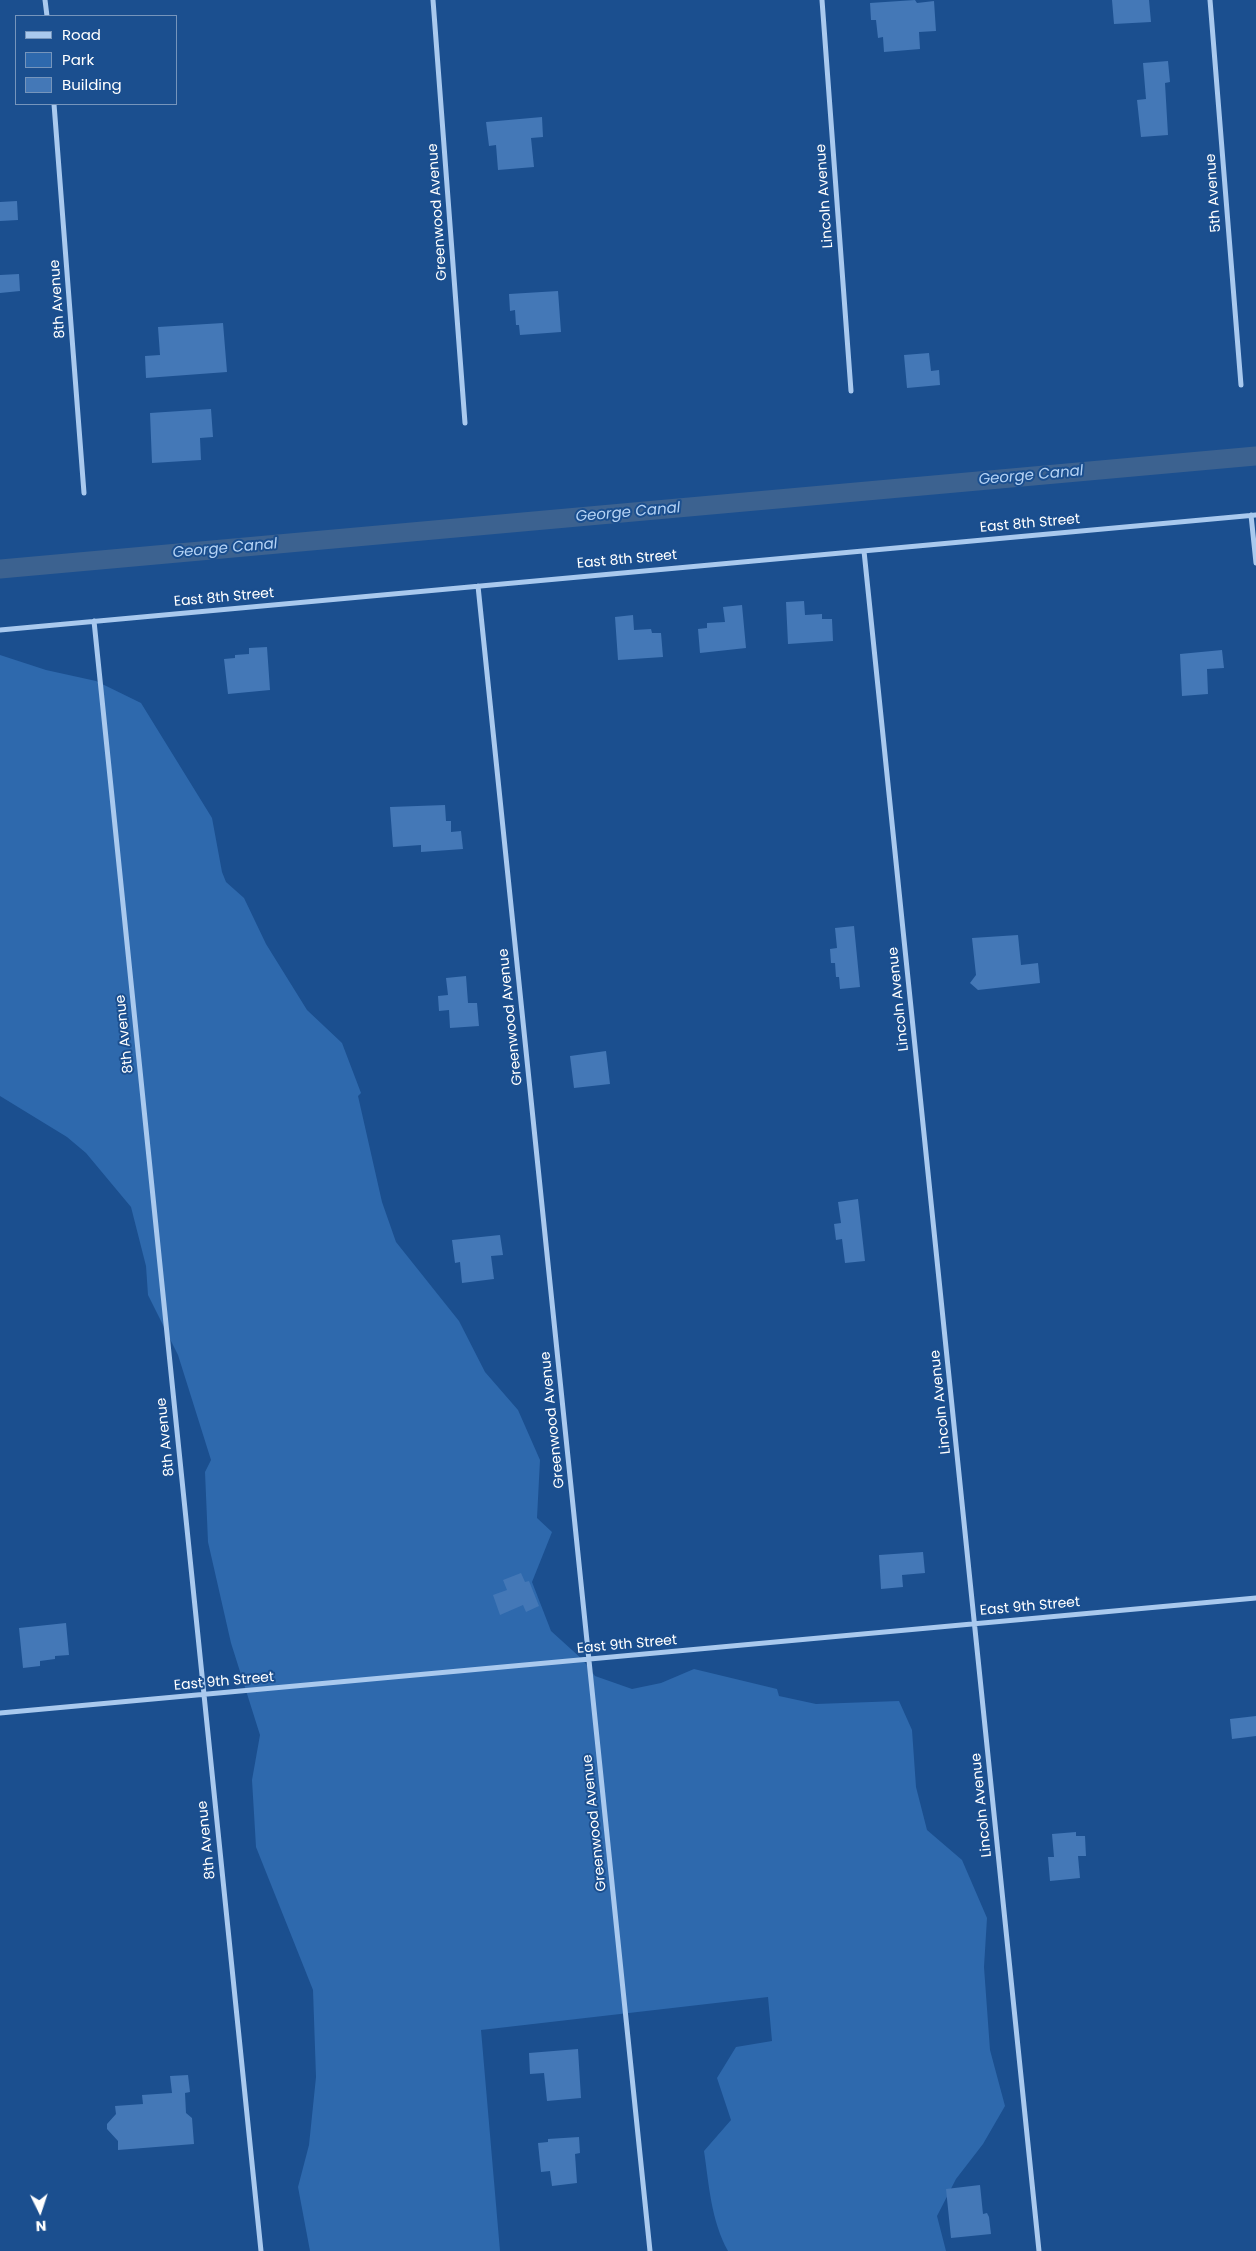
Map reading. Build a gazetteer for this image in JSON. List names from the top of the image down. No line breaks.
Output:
{"streets":{"street":["5th Avenue","Lincoln Avenue","Greenwood Avenue","8th Avenue","East 8th Street","East 9th Street"]},"crossings":[["Lincoln Avenue","East 8th Street"],["Lincoln Avenue","East 9th Street"],["Greenwood Avenue","East 8th Street"],["Greenwood Avenue","East 9th Street"],["8th Avenue","East 8th Street"],["8th Avenue","East 9th Street"]],"water":["George Canal"],"legend":["Road","Park","Building"],"north":"bottom"}
